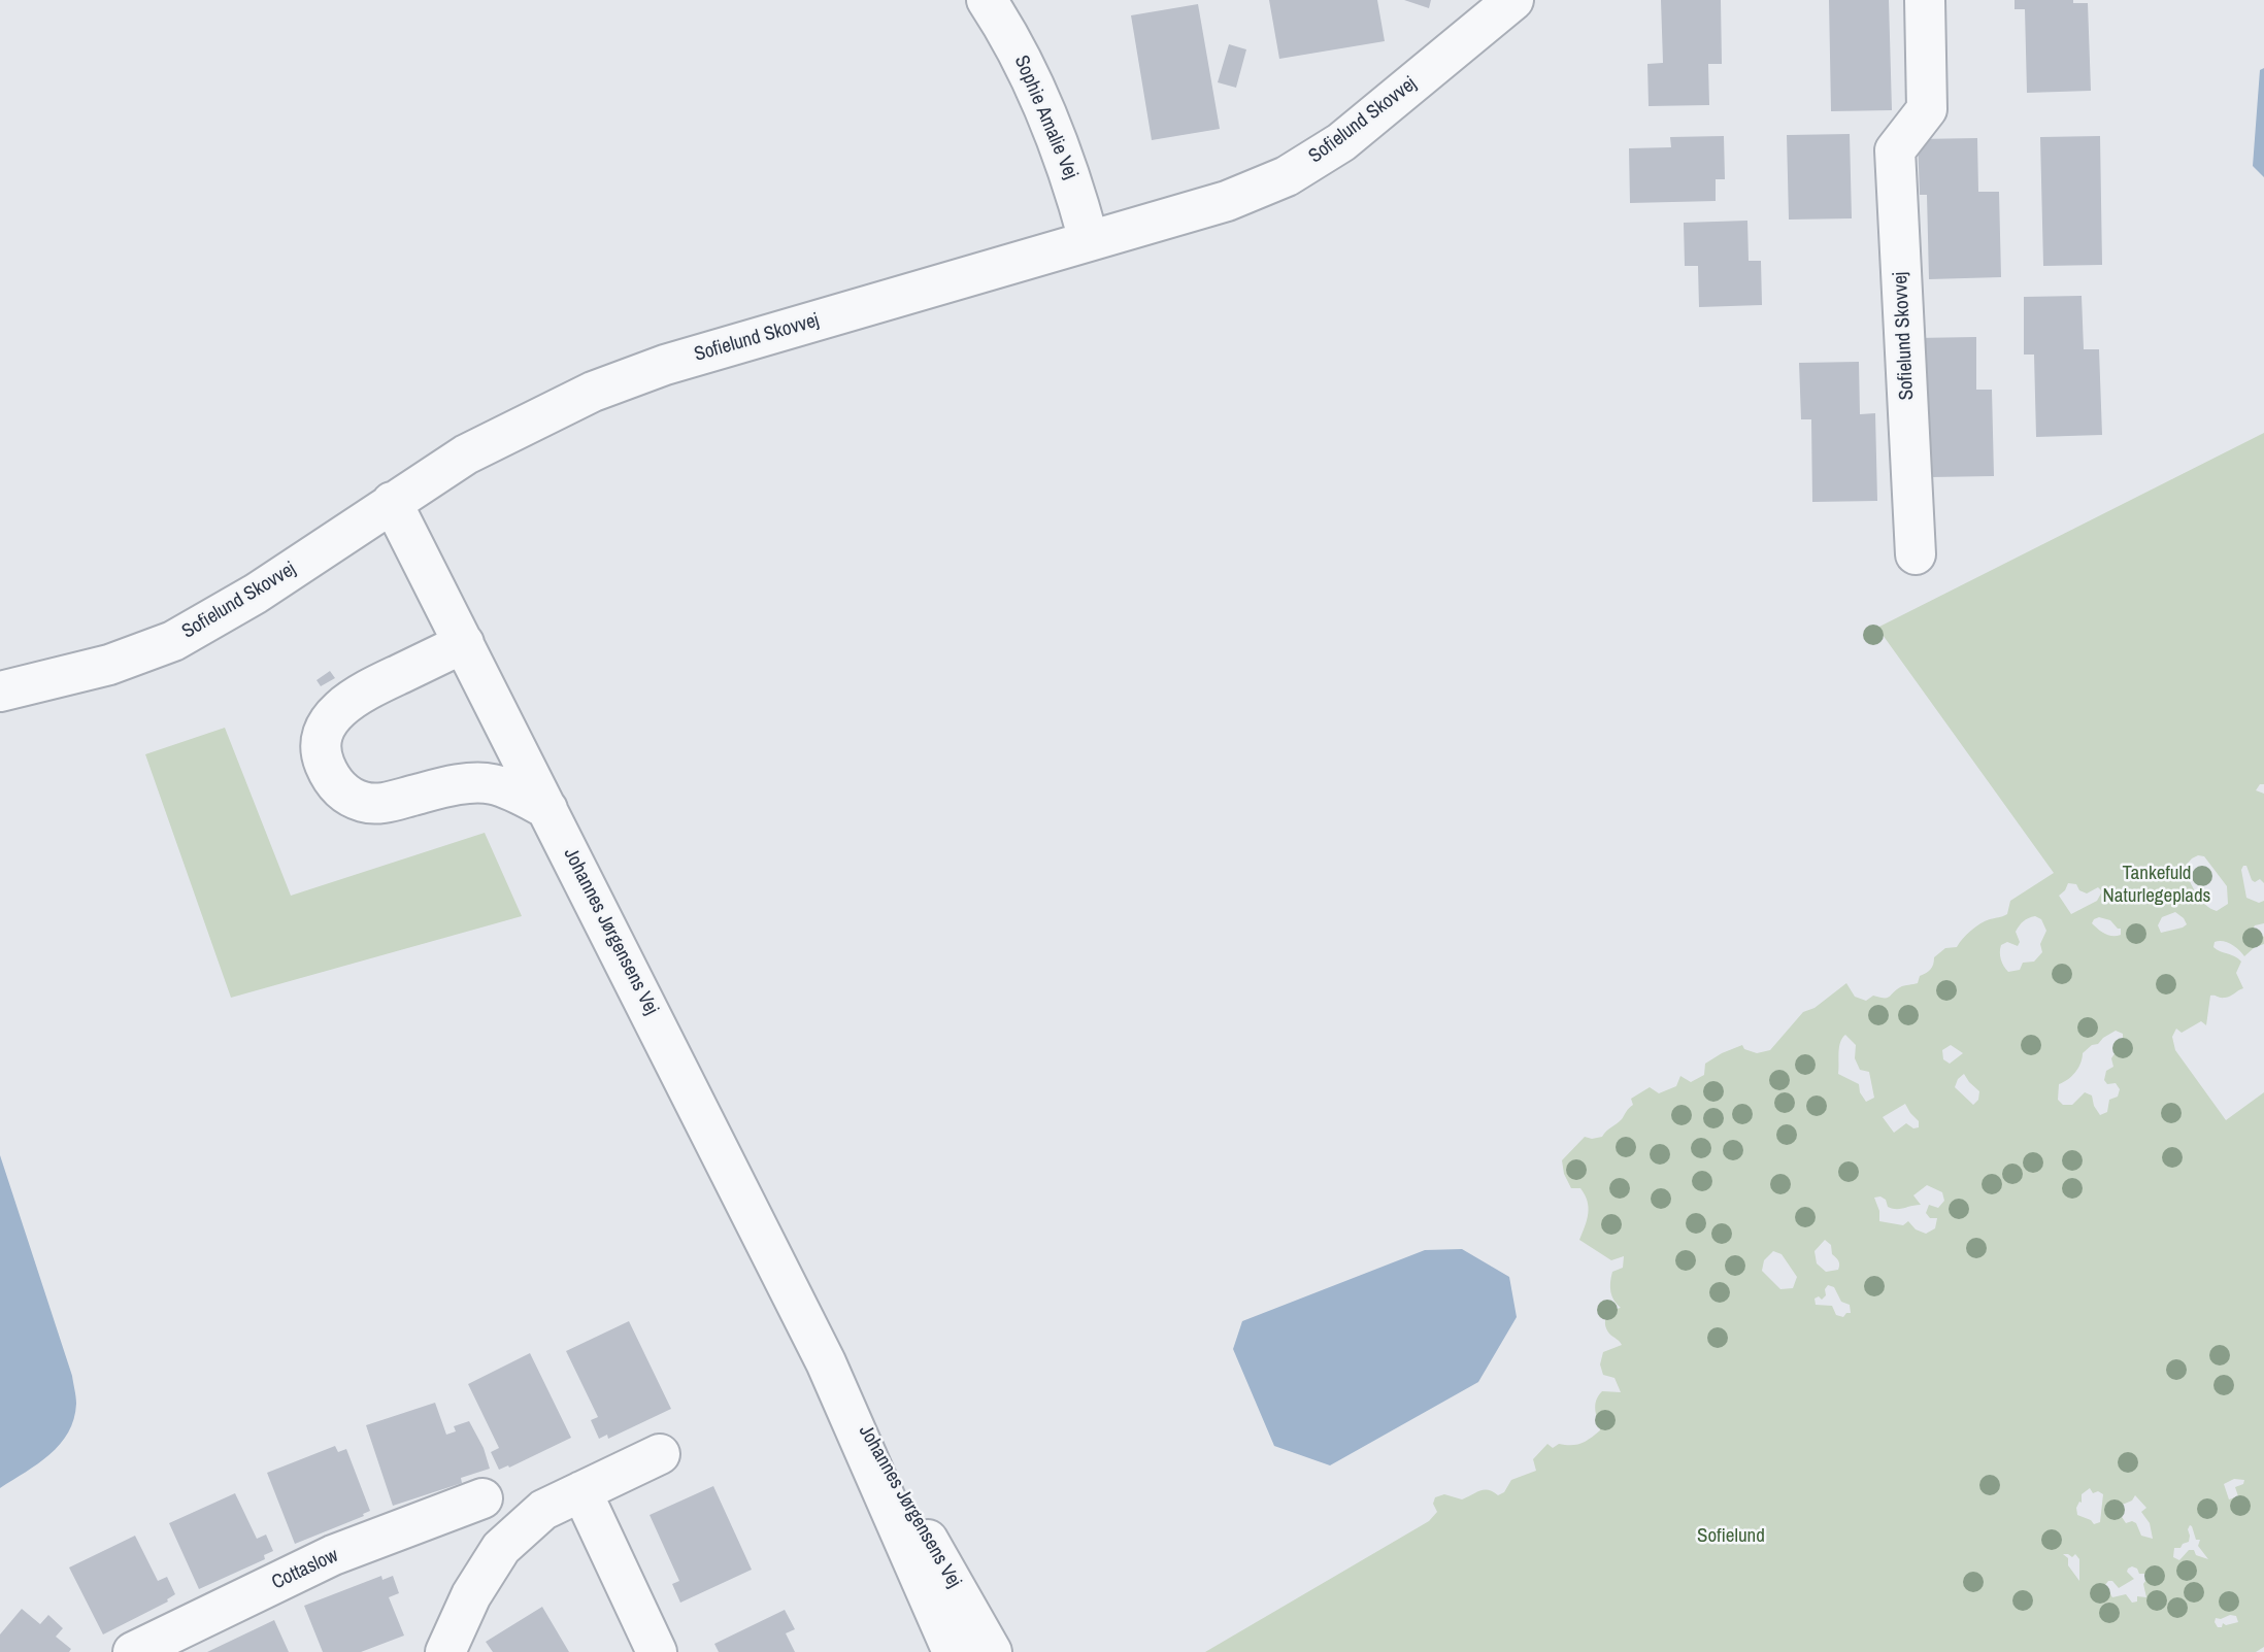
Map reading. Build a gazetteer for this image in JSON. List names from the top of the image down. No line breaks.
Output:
{"streets":{"street":["Sophie Amalie Vej","Sofielund Skovvej","Johannes Jørgensens Vej","Cottaslow"]},"crossings":[["Sophie Amalie Vej","Sofielund Skovvej"],["Sofielund Skovvej","Johannes Jørgensens Vej"]],"parks":["Tankefuld Naturlegeplads","Sofielund"]}
